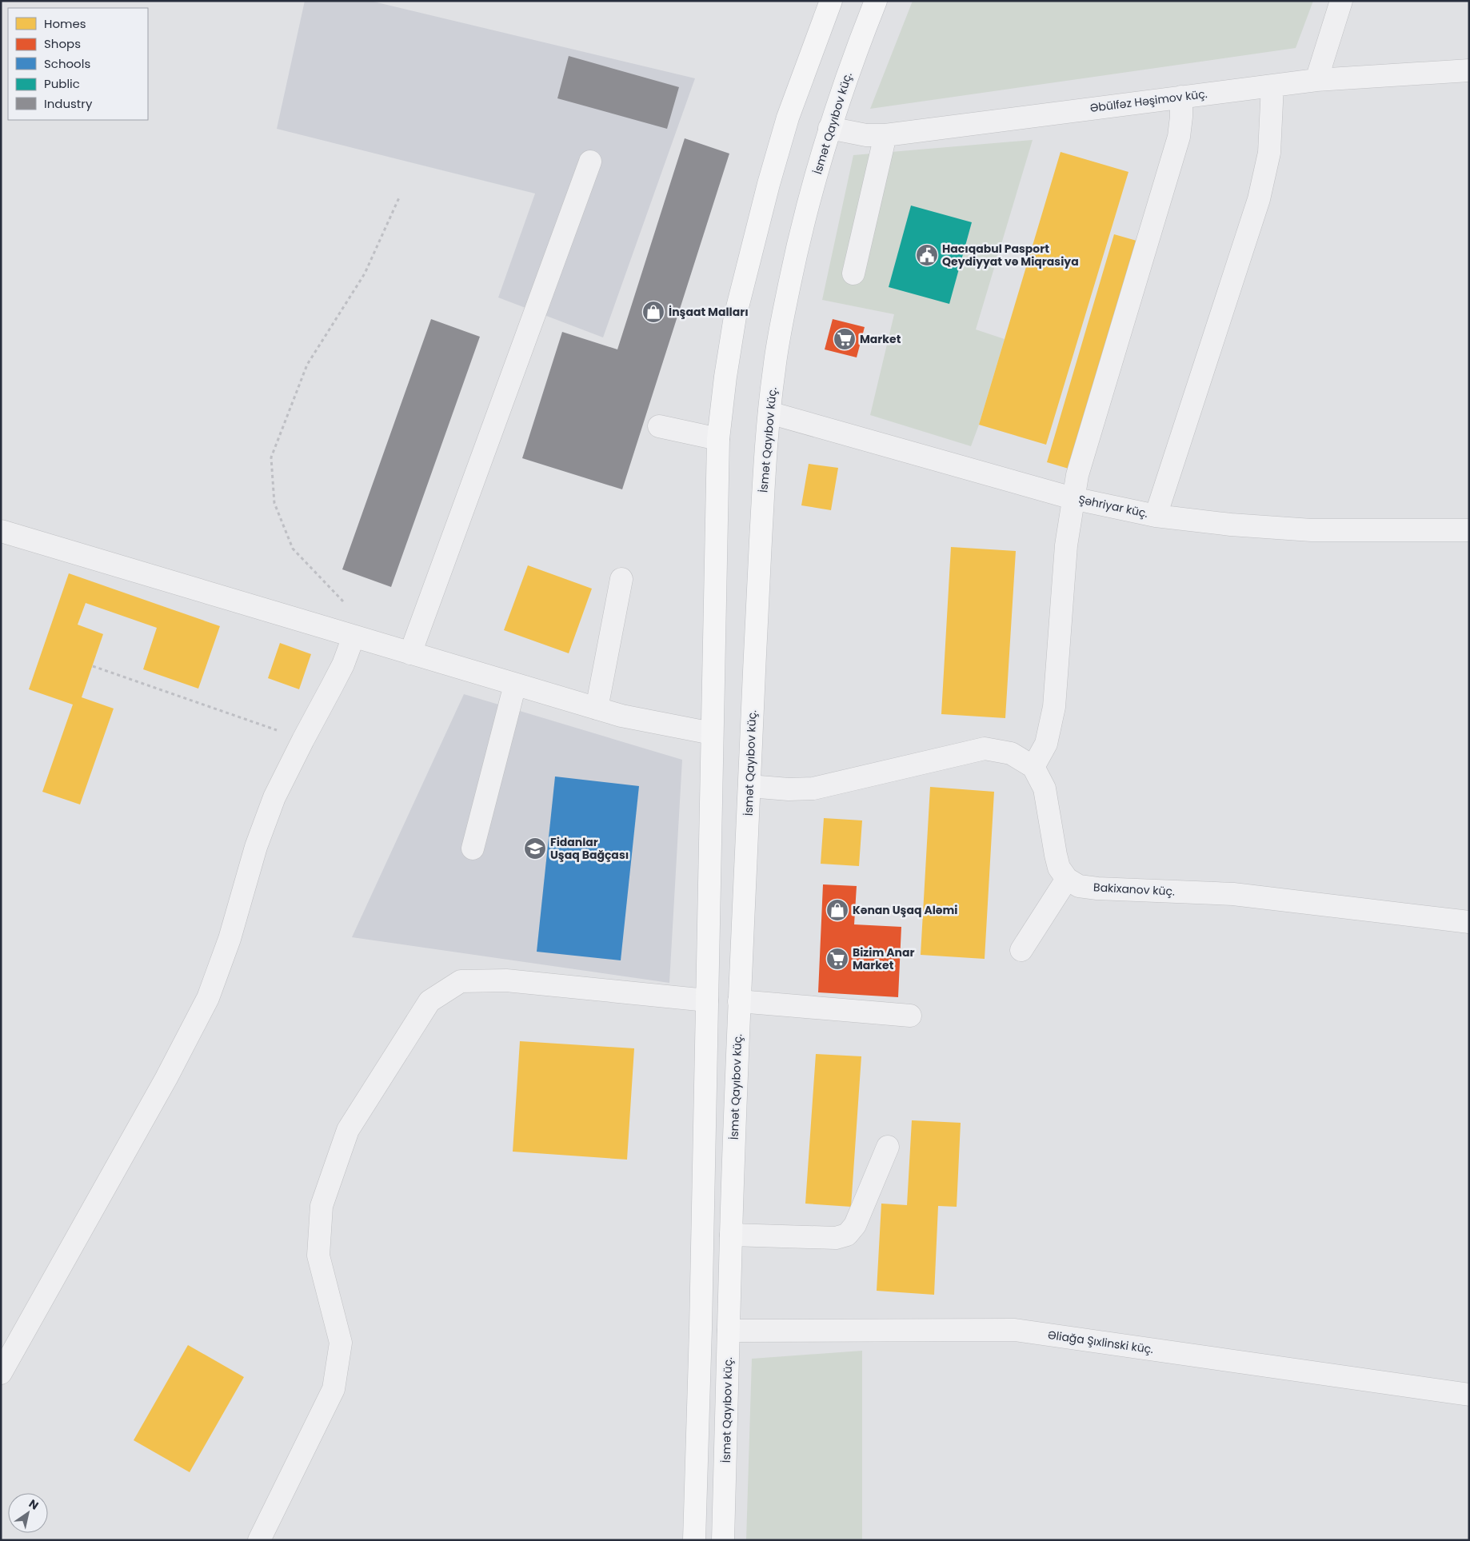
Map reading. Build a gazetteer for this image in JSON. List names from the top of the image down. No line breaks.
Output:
{"streets":{"main road":["İsmət Qayıbov küç."],"street":["Əbülfəz Həşimov küç.","Şəhriyar küç.","Bakixanov küç.","Əliağa Şıxlinski küç."]},"crossings":[["Əbülfəz Həşimov küç.","İsmət Qayıbov küç."],["İsmət Qayıbov küç.","Şəhriyar küç."],["İsmət Qayıbov küç.","Əliağa Şıxlinski küç."]],"places":{"public building":["Hacıqabul Pasport Qeydiyyat və Miqrasiya"],"shop":["İnşaat Malları","Kənan Uşaq Aləmi"],"supermarket":["Market","Bizim Anar Market"],"school or university":["Fidanlar Uşaq Bağçası"]},"legend":["Homes","Shops","Schools","Public","Industry"],"north":"top right"}
